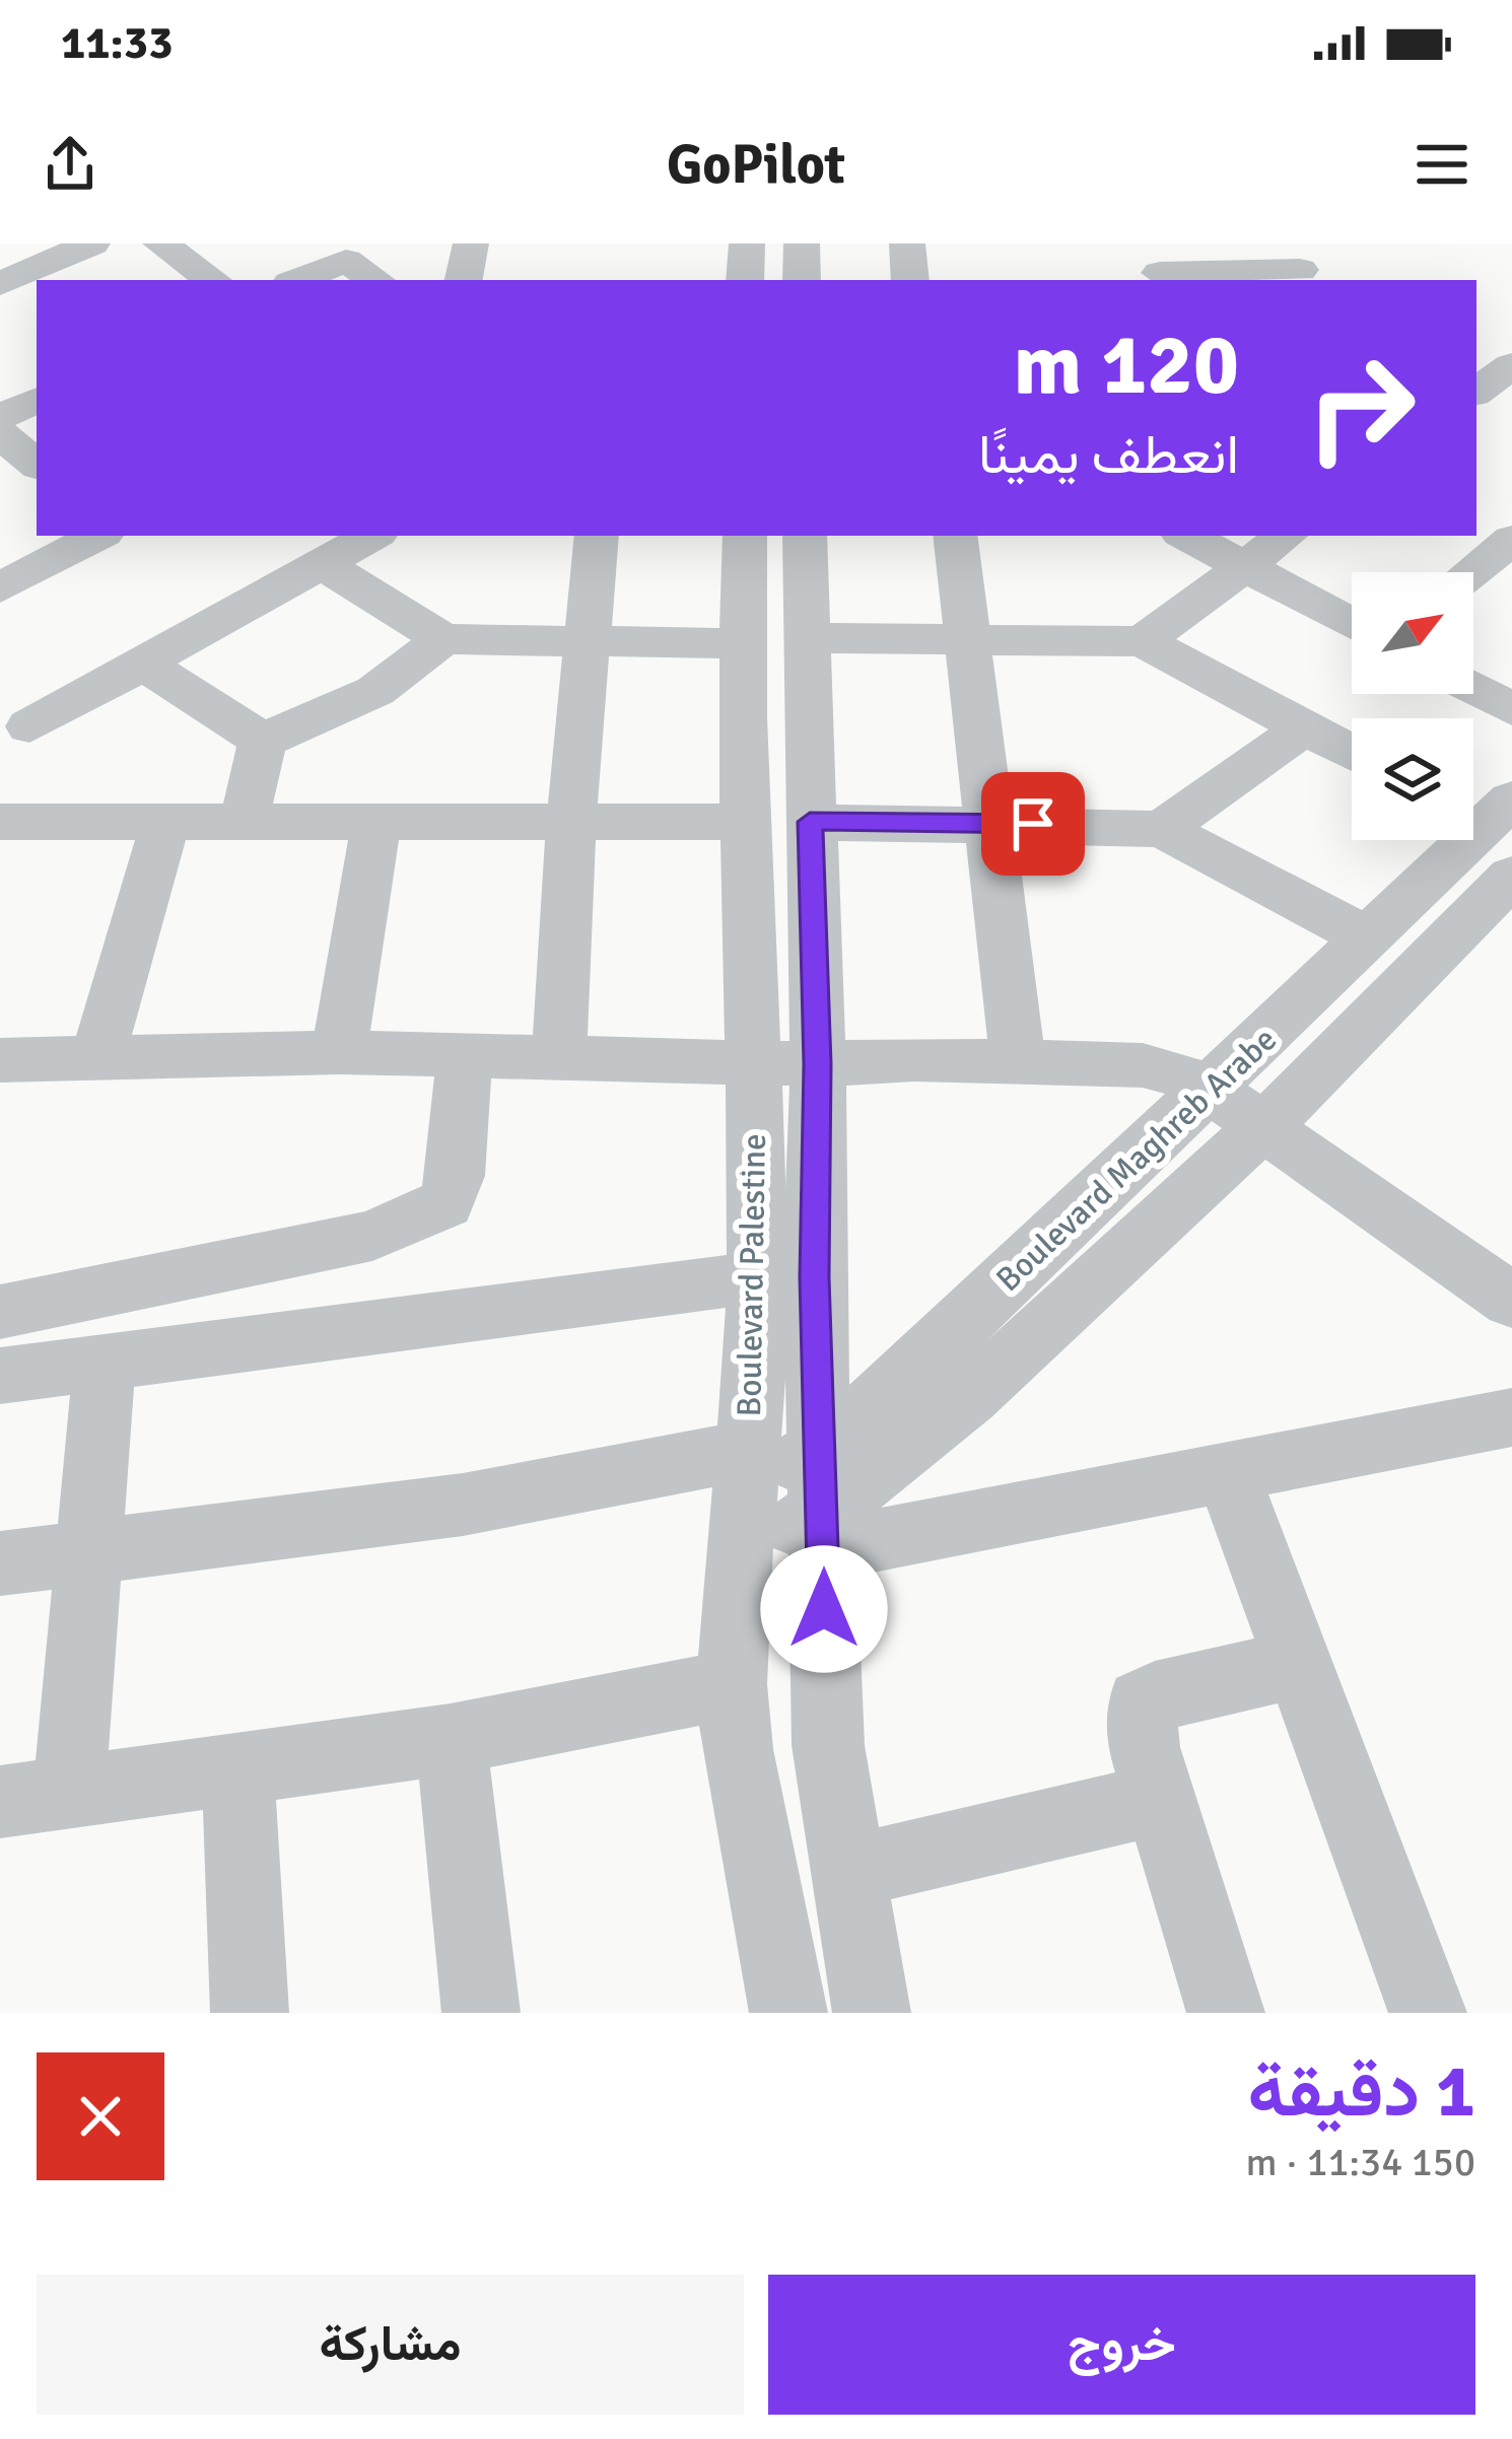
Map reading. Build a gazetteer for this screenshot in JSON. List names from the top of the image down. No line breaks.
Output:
{"streets":{"street":["Boulevard Maghreb Arabe","Boulevard Palestine"]},"crossings":[["Boulevard Maghreb Arabe","Boulevard Palestine"]],"north":"top right","page":{"status":"11:33","header":"GoPilot","turn":["120 m","انعطف يمينًا"],"heading":["1 دقيقة","150 m · 11:34"],"buttons":["خروج","مشاركة"]}}
